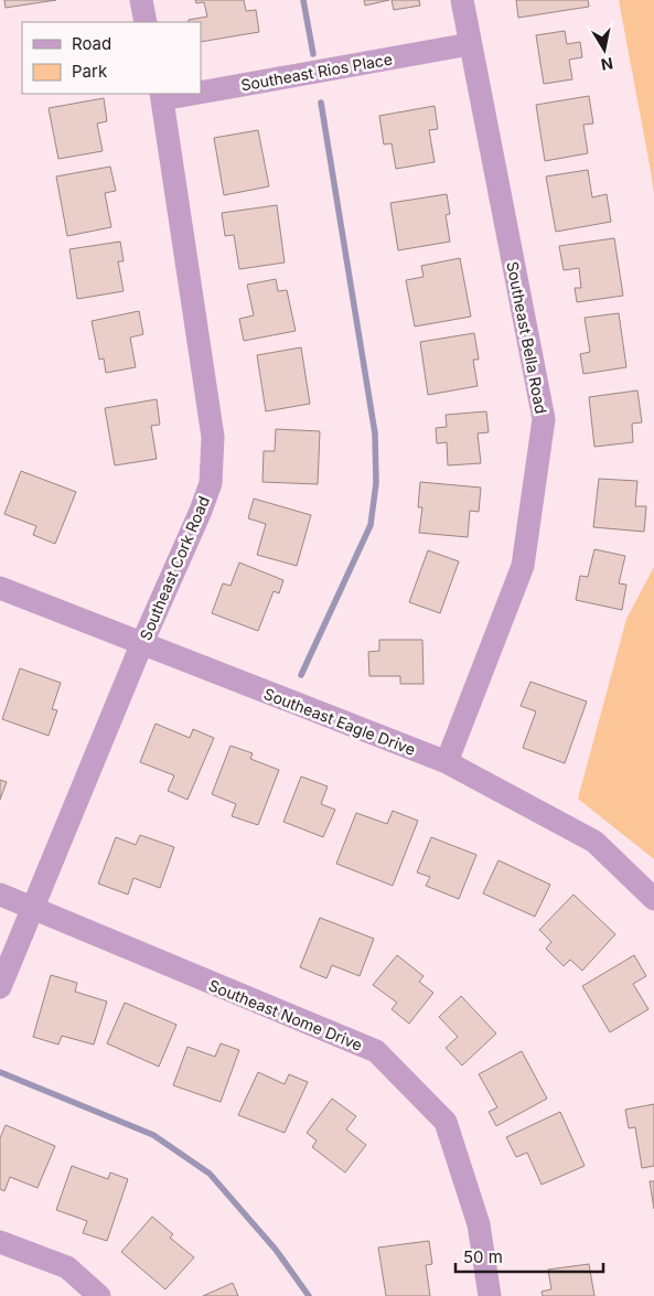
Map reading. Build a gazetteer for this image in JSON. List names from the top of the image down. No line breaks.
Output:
{"streets":{"street":["Southeast Rios Place","Southeast Bella Road","Southeast Cork Road","Southeast Eagle Drive","Southeast Nome Drive"]},"crossings":[["Southeast Rios Place","Southeast Bella Road"],["Southeast Bella Road","Southeast Eagle Drive"],["Southeast Cork Road","Southeast Eagle Drive"],["Southeast Cork Road","Southeast Nome Drive"]],"legend":["Road","Park"],"scale_bar":"50 m","north":"bottom"}
